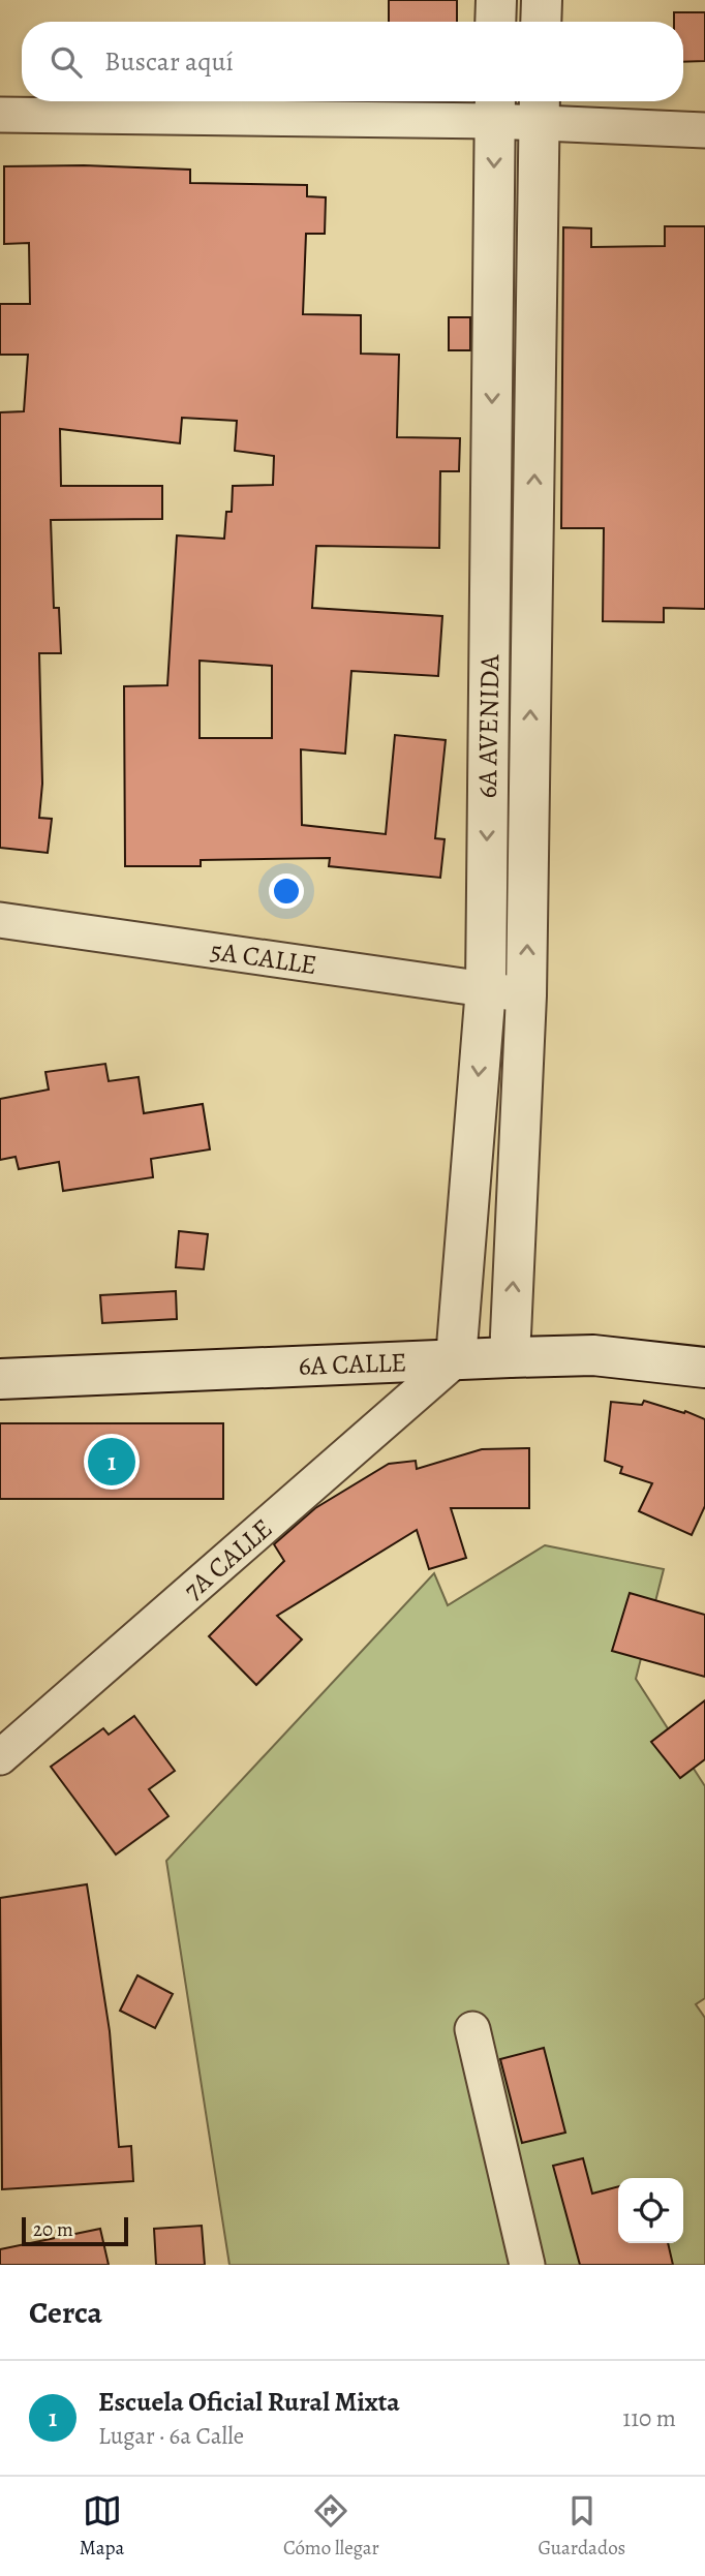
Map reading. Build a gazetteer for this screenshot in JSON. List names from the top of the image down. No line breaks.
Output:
{"streets":{"street":["6A AVENIDA","5A CALLE","6A CALLE","7A CALLE"]},"crossings":[["6A AVENIDA","5A CALLE"],["6A AVENIDA","6A CALLE"],["6A AVENIDA","7A CALLE"],["6A CALLE","7A CALLE"]],"scale_bar":"20 m","page":{"search":"Buscar aquí","pins":"1","scale":"20 m","heading":"Cerca","list":[{"mark":"1","name":"Escuela Oficial Rural Mixta","note":"Lugar · 6a Calle","value":"110 m"}],"nav":["Mapa","Cómo llegar","Guardados"]}}
